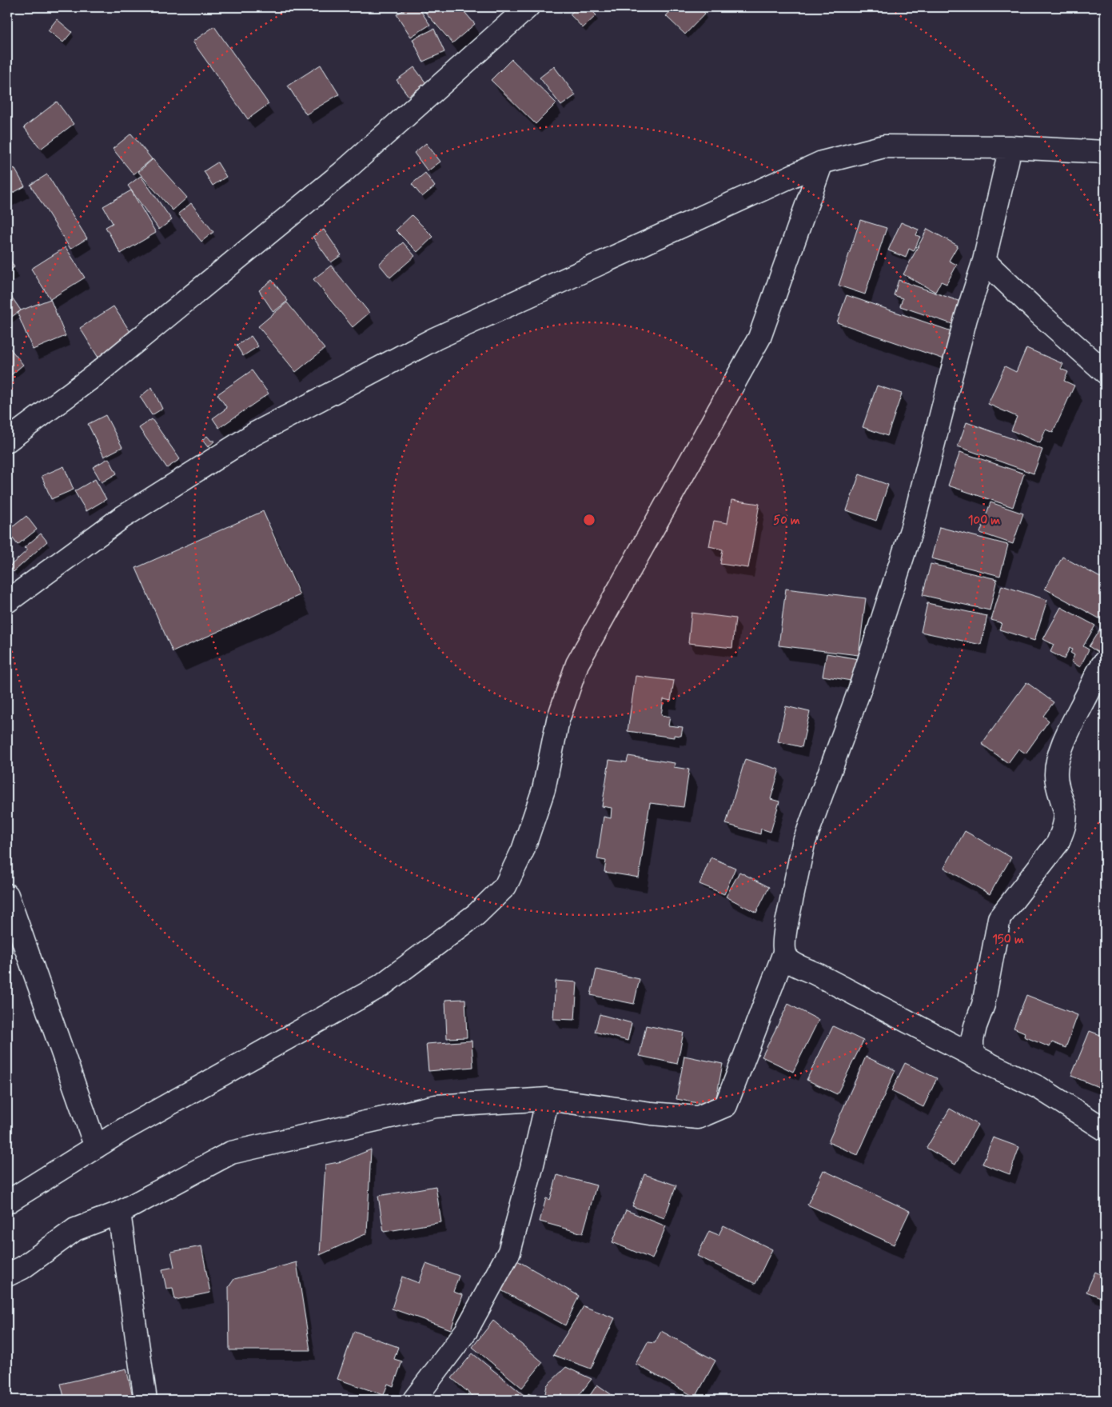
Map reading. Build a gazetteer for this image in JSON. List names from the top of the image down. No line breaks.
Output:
{"rings":["50 m","100 m","150 m"]}
